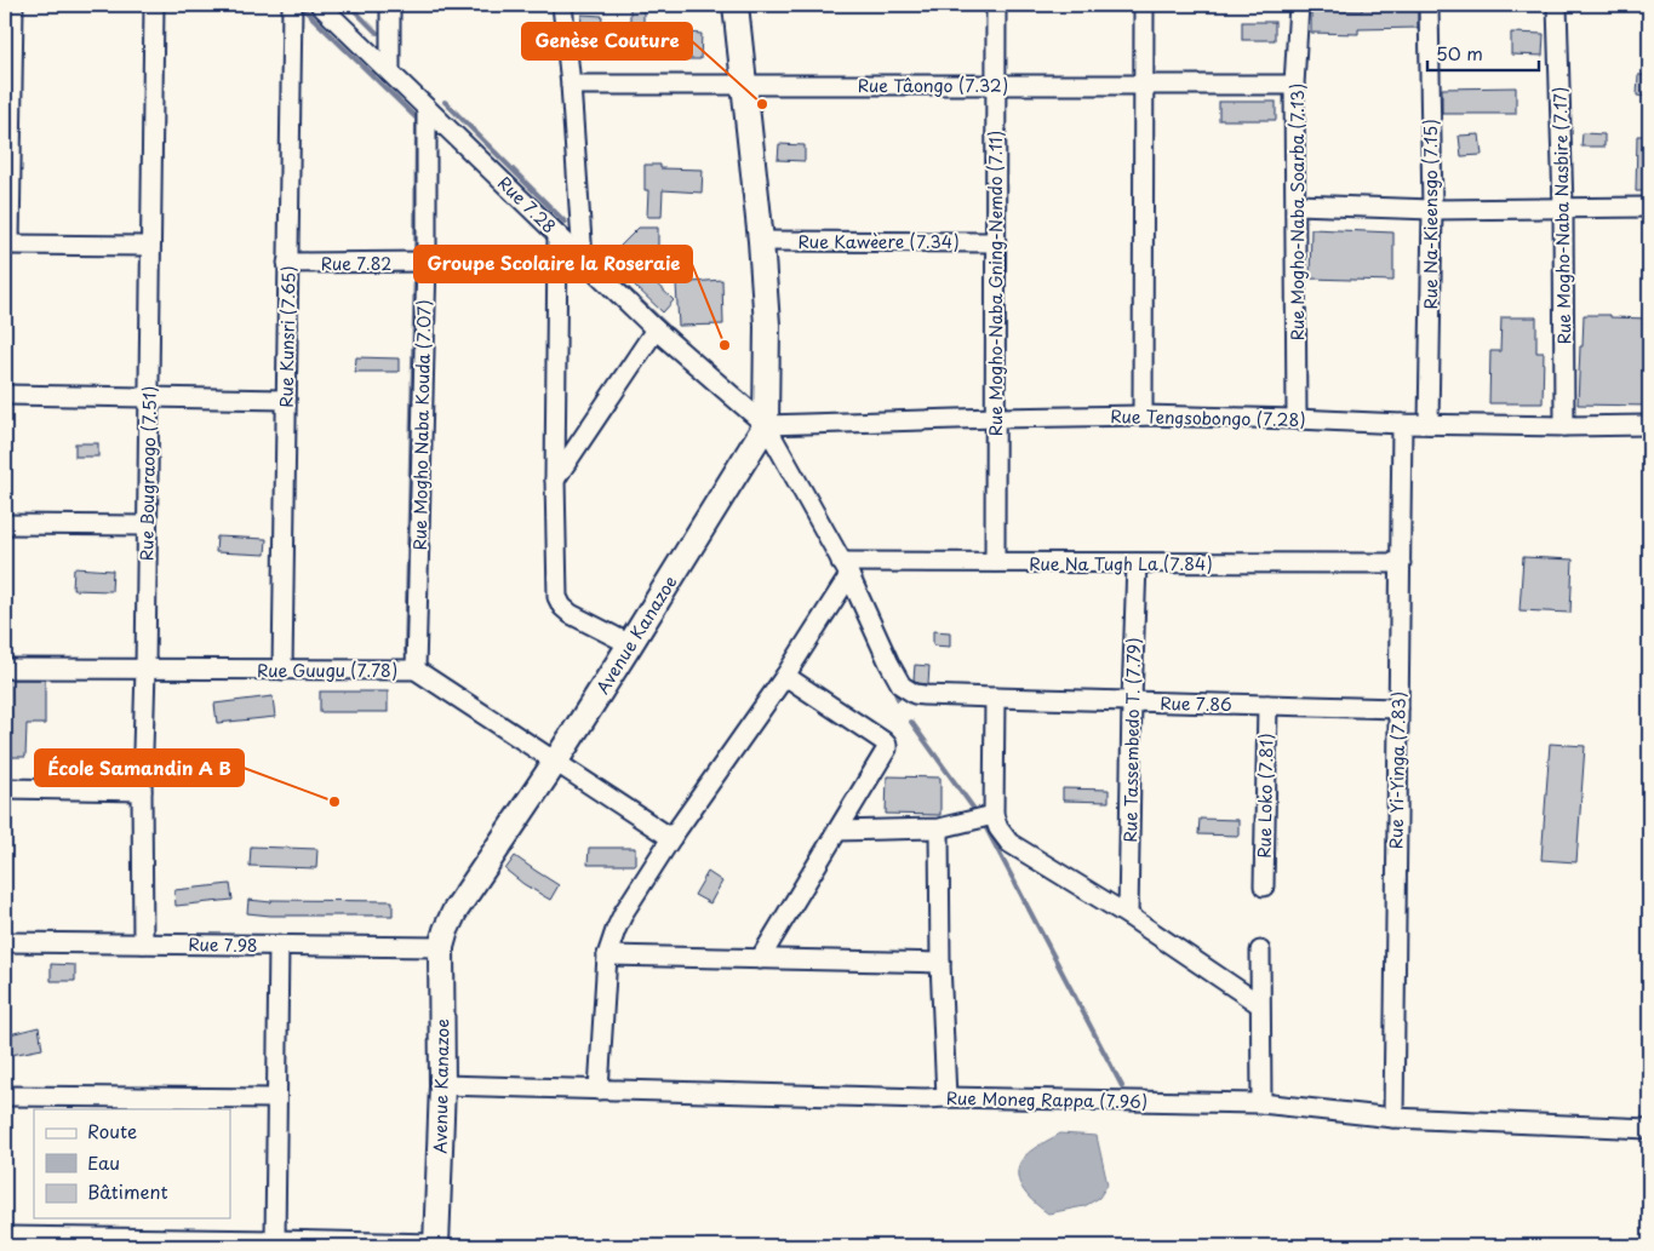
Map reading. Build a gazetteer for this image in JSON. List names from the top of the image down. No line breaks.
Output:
{"streets":{"street":["Rue Tâongo (7.32)","Rue 7.28","Rue Mogho-Naba Soarba (7.13)","Rue Na-Kieensgo (7.15)","Rue Mogho-Naba Nasbire (7.17)","Rue Kawèere (7.34)","Rue 7.82","Rue Mogho-Naba Gning-Nemdo (7.11)","Rue Kunsri (7.65)","Rue Tengsobongo (7.28)","Rue Mogho Naba Kouda (7.07)","Rue Bougraogo (7.51)","Rue Na Tugh La (7.84)","Avenue Kanazoe","Rue Guugu (7.78)","Rue 7.86","Rue Tassembedo T. (7.79)","Rue Yi-Yinga (7.83)","Rue Loko (7.81)","Rue 7.98","Rue Moneg Rappa (7.96)"]},"crossings":[["Rue Tâongo (7.32)","Rue Mogho-Naba Soarba (7.13)"],["Rue Tâongo (7.32)","Rue Mogho-Naba Gning-Nemdo (7.11)"],["Rue 7.28","Rue Tengsobongo (7.28)"],["Rue 7.28","Rue Mogho Naba Kouda (7.07)"],["Rue 7.28","Avenue Kanazoe"],["Rue 7.28","Rue 7.86"],["Rue Mogho-Naba Soarba (7.13)","Rue Tengsobongo (7.28)"],["Rue Na-Kieensgo (7.15)","Rue Tengsobongo (7.28)"],["Rue Mogho-Naba Nasbire (7.17)","Rue Tengsobongo (7.28)"],["Rue Kawèere (7.34)","Rue Mogho-Naba Gning-Nemdo (7.11)"],["Rue 7.82","Rue Kunsri (7.65)"],["Rue 7.82","Rue Mogho Naba Kouda (7.07)"],["Rue Mogho-Naba Gning-Nemdo (7.11)","Rue Tengsobongo (7.28)"],["Rue Mogho-Naba Gning-Nemdo (7.11)","Rue Na Tugh La (7.84)"],["Rue Kunsri (7.65)","Rue Guugu (7.78)"],["Rue Tengsobongo (7.28)","Avenue Kanazoe"],["Rue Tengsobongo (7.28)","Rue 7.86"],["Rue Tengsobongo (7.28)","Rue Yi-Yinga (7.83)"],["Rue Mogho Naba Kouda (7.07)","Rue Guugu (7.78)"],["Rue Bougraogo (7.51)","Rue Guugu (7.78)"],["Rue Bougraogo (7.51)","Rue 7.98"],["Rue Na Tugh La (7.84)","Rue 7.86"],["Rue Na Tugh La (7.84)","Rue Tassembedo T. (7.79)"],["Rue Na Tugh La (7.84)","Rue Yi-Yinga (7.83)"],["Avenue Kanazoe","Rue Guugu (7.78)"],["Avenue Kanazoe","Rue 7.86"],["Avenue Kanazoe","Rue 7.98"],["Avenue Kanazoe","Rue Moneg Rappa (7.96)"],["Rue 7.86","Rue Tassembedo T. (7.79)"],["Rue 7.86","Rue Yi-Yinga (7.83)"],["Rue 7.86","Rue Loko (7.81)"],["Rue Yi-Yinga (7.83)","Rue Moneg Rappa (7.96)"]],"places":["Genèse Couture","Groupe Scolaire la Roseraie","École Samandin A B"],"legend":["Route","Eau","Bâtiment"],"scale_bar":"50 m"}
